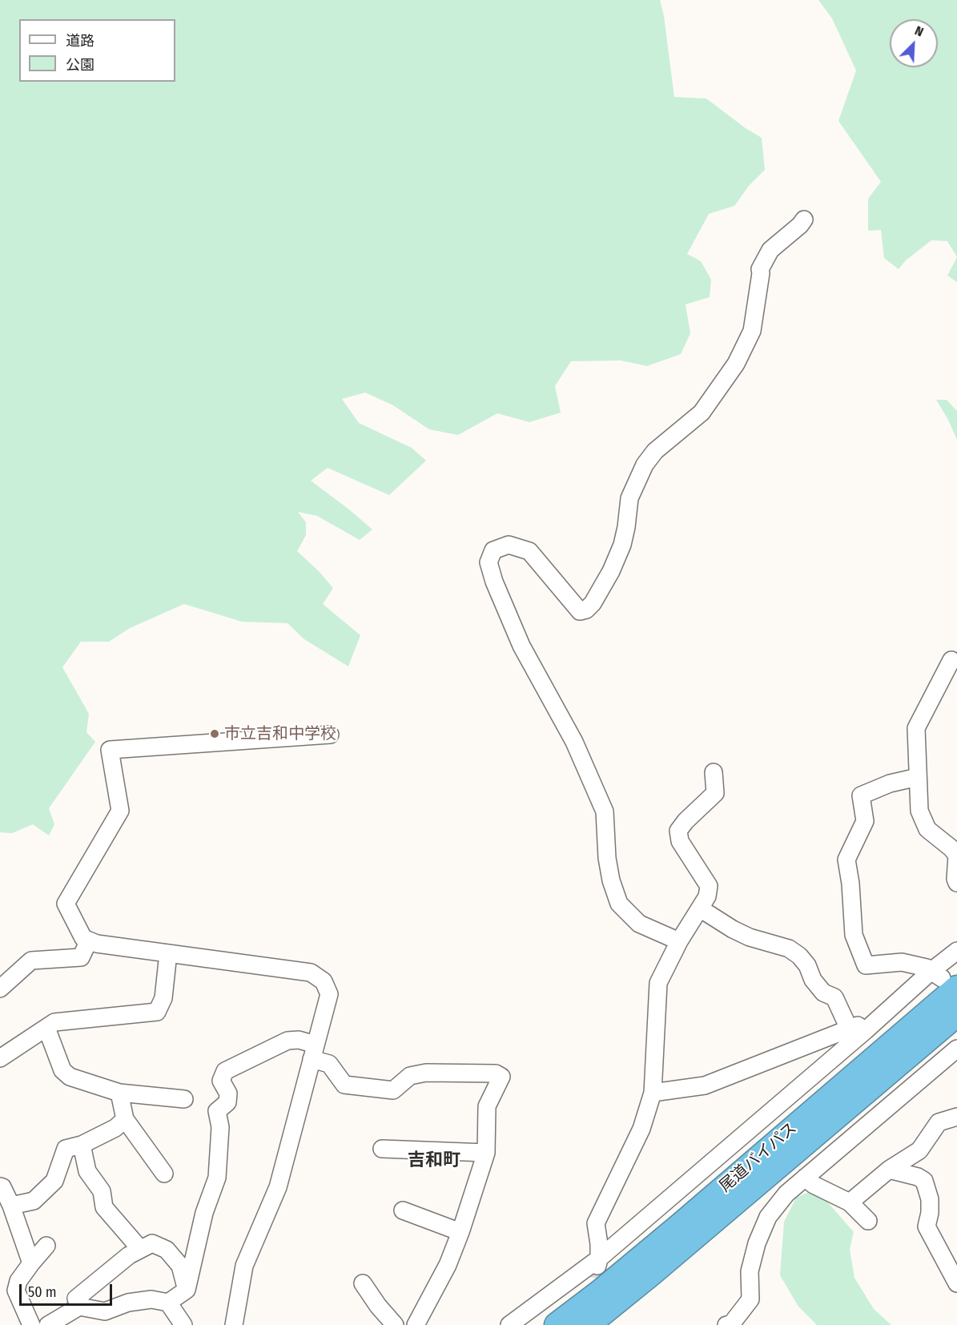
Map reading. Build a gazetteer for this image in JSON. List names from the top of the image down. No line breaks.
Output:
{"streets":{"highway":["尾道バイパス"]},"districts":["吉和町"],"places":["市立吉和中学校"],"legend":["道路","公園"],"scale_bar":"50 m","north":"top right"}
